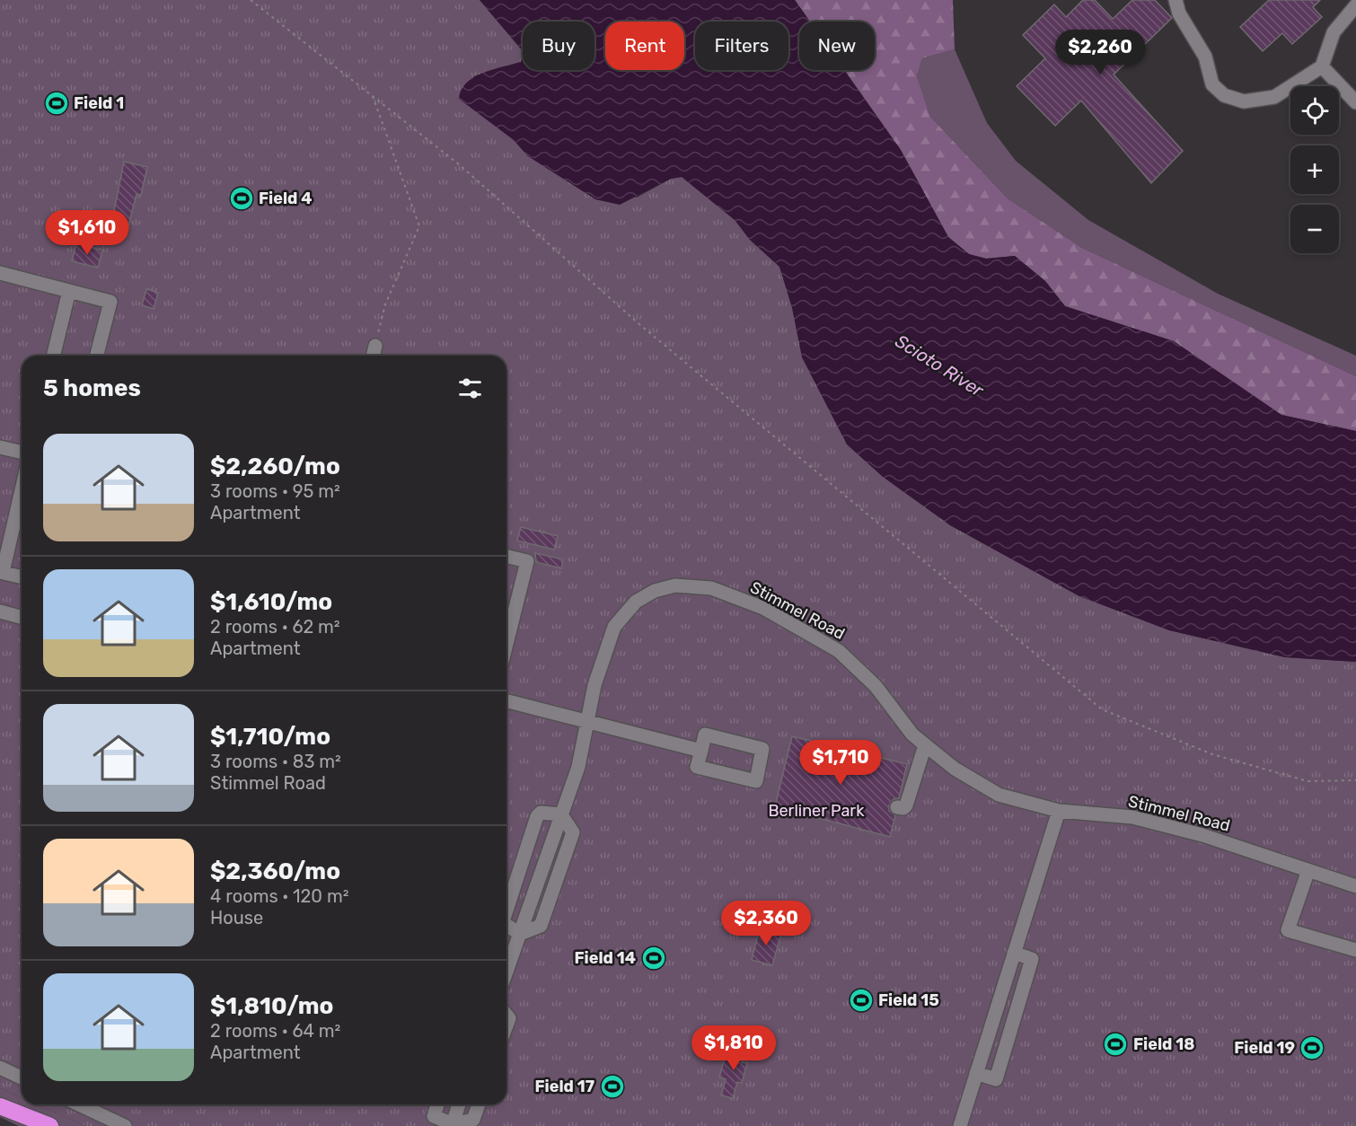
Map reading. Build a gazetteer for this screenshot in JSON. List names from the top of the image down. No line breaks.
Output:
{"streets":{"street":["Stimmel Road"]},"water":["Scioto River"],"parks":["Berliner Park"],"places":{"sports":["Field 1","Field 4","Field 14","Field 15","Field 18","Field 19","Field 17"]},"page":{"chip":["Buy","Rent","Filters","New"],"price":["$2,260","$1,610","$1,710","$2,360","$1,810"],"map_buttons":["+","−"],"heading":"5 homes","list":[{"name":"$2,260/mo","note":"3 rooms · 95 m² · Apartment"},{"name":"$1,610/mo","note":"2 rooms · 62 m² · Apartment"},{"name":"$1,710/mo","note":"3 rooms · 83 m² · Stimmel Road"},{"name":"$2,360/mo","note":"4 rooms · 120 m² · House"},{"name":"$1,810/mo","note":"2 rooms · 64 m² · Apartment"}]}}
